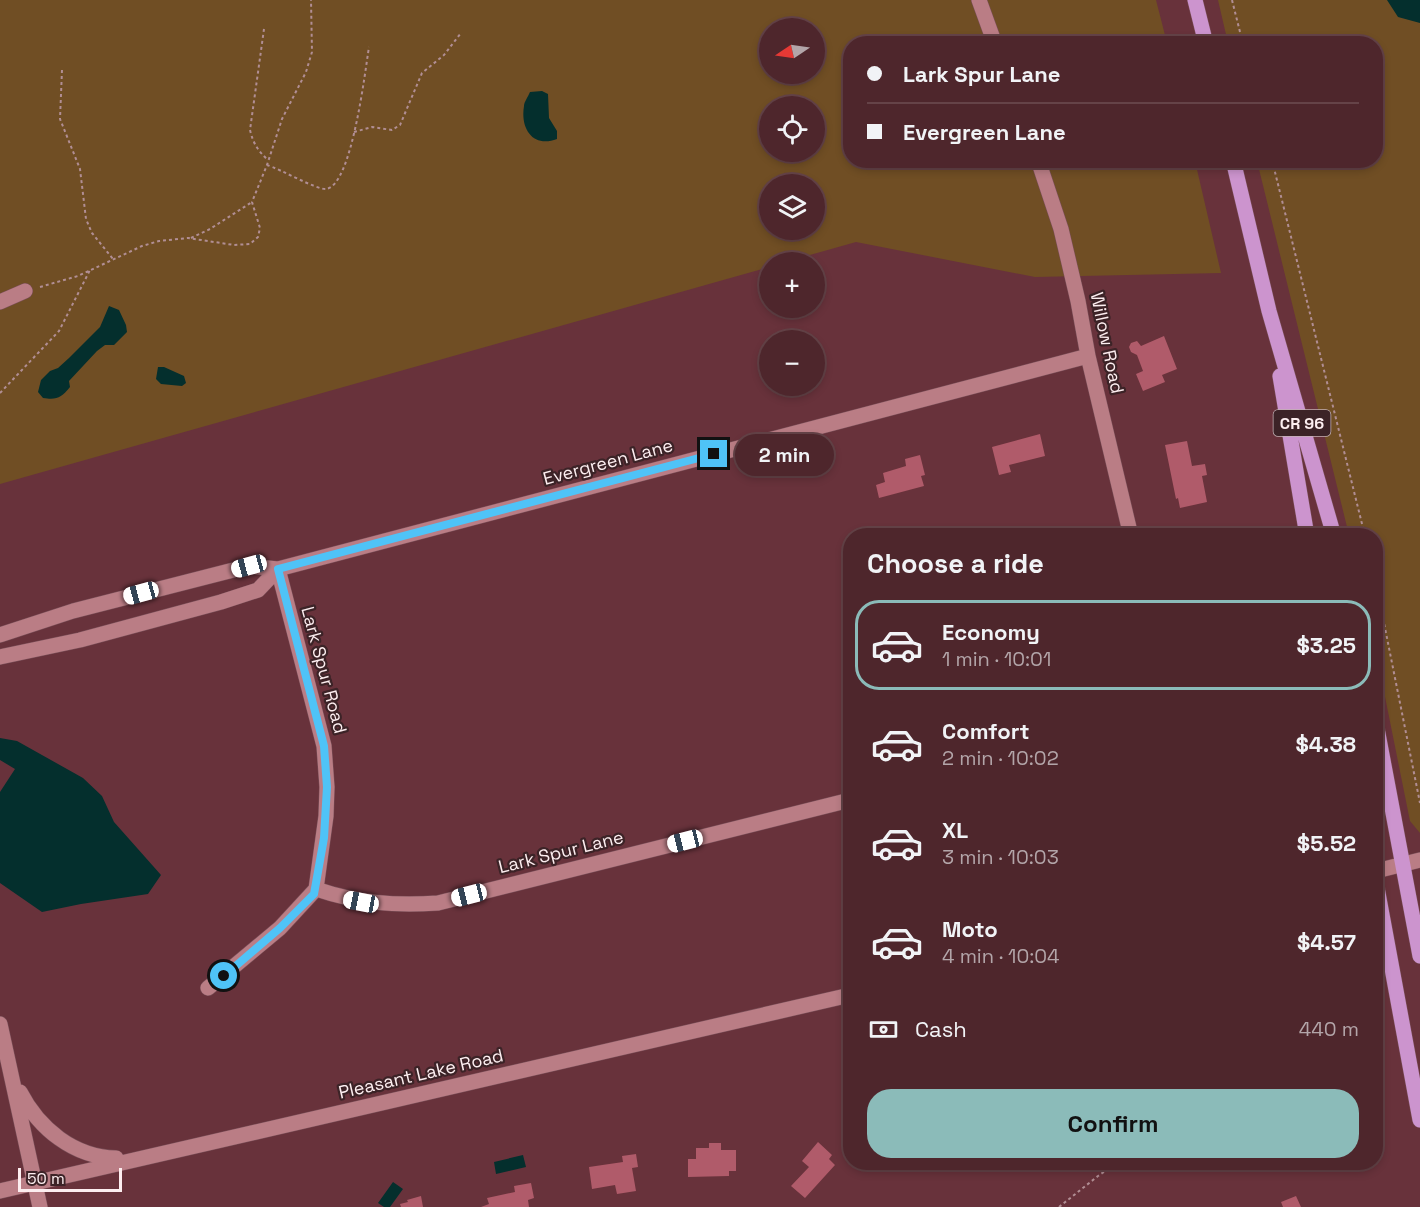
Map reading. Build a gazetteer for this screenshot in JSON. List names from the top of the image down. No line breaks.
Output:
{"streets":{"main road":["CR 96"],"street":["Willow Road","Evergreen Lane","Lark Spur Road","Lark Spur Lane","Pleasant Lake Road"]},"crossings":[["Willow Road","Evergreen Lane"],["Evergreen Lane","Lark Spur Road"],["Lark Spur Road","Lark Spur Lane"]],"scale_bar":"50 m","north":"left","page":{"map_buttons":["+","−"],"banner":["Lark Spur Lane","Evergreen Lane"],"bubble":"2 min","heading":"Choose a ride","list":[{"name":"Economy","note":"1 min · 10:01","value":"$3.25"},{"name":"Comfort","note":"2 min · 10:02","value":"$4.38"},{"name":"XL","note":"3 min · 10:03","value":"$5.52"},{"name":"Moto","note":"4 min · 10:04","value":"$4.57"}],"pay":["Cash","440 m"],"buttons":"Confirm","scale":"50 m"}}
